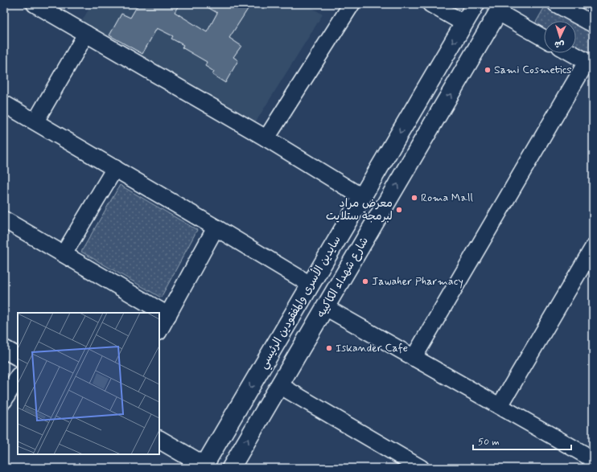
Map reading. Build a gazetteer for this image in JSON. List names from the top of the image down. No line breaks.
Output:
{"streets":{"main road":["شارع شهداء الكاكييه","سايدين الأسرى والمفقودين الرئيسي"]},"one_way":["شارع شهداء الكاكييه","سايدين الأسرى والمفقودين الرئيسي"],"places":["Sami Cosmetics","Roma Mall","معرض مراد لبرمجة ستلايت","Jawaher Pharmacy","Iskander Cafe"],"scale_bar":"50 m","north":"bottom"}
